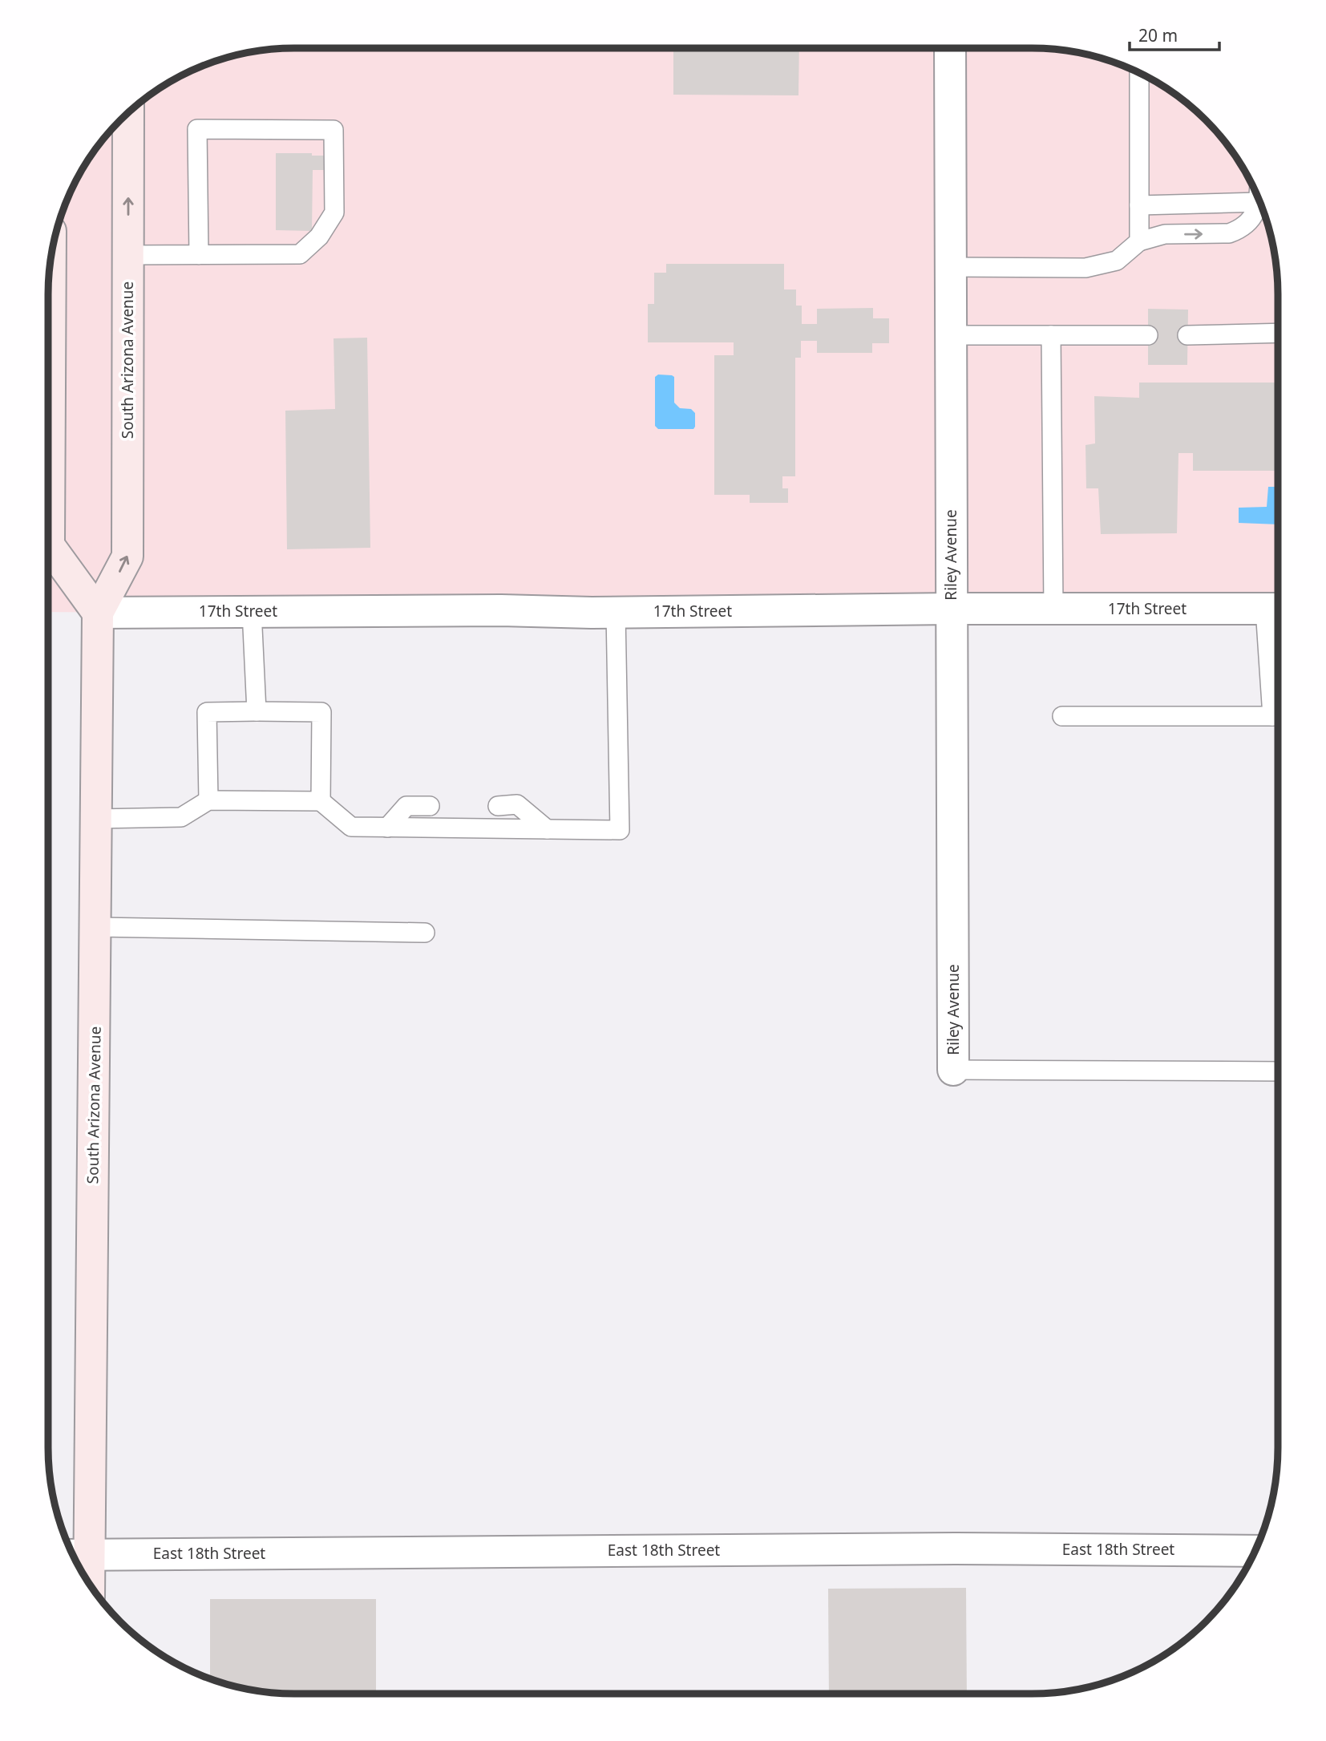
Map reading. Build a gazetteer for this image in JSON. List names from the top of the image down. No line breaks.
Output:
{"streets":{"street":["South Arizona Avenue","Riley Avenue","17th Street","East 18th Street"]},"crossings":[["South Arizona Avenue","17th Street"],["South Arizona Avenue","East 18th Street"],["Riley Avenue","17th Street"]],"scale_bar":"20 m"}
